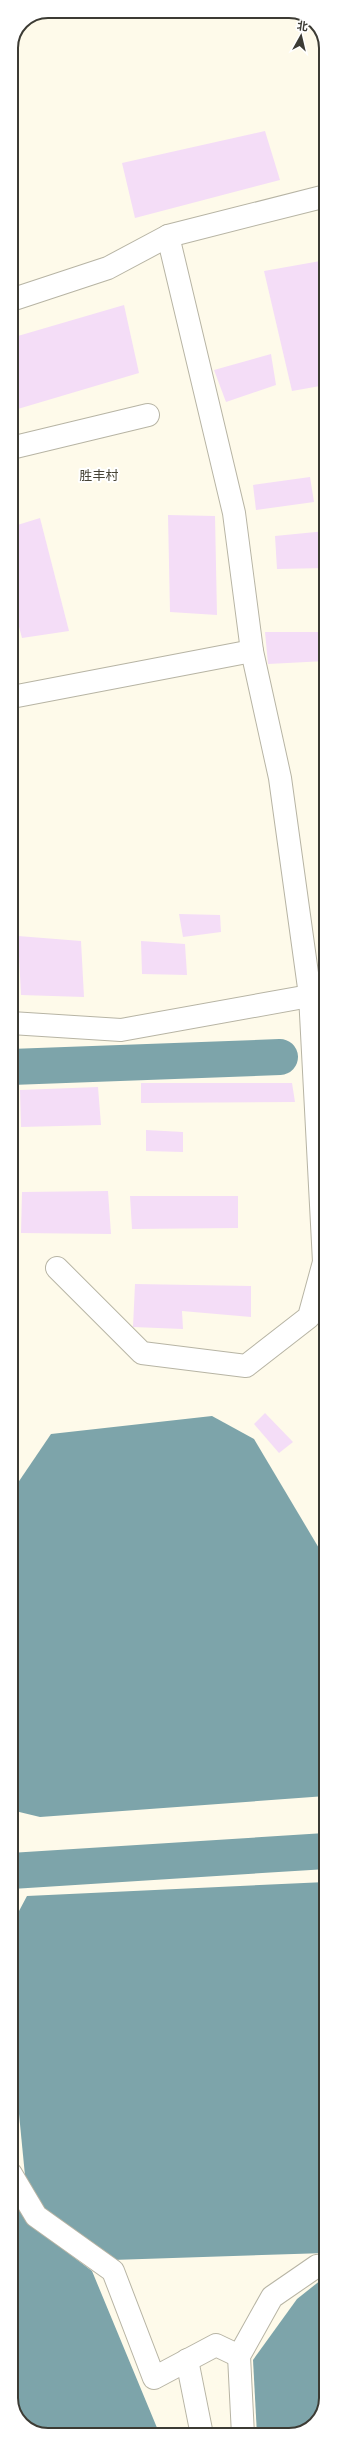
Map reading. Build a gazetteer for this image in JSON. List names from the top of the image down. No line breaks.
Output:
{"districts":["胜丰村"],"north":"top"}
